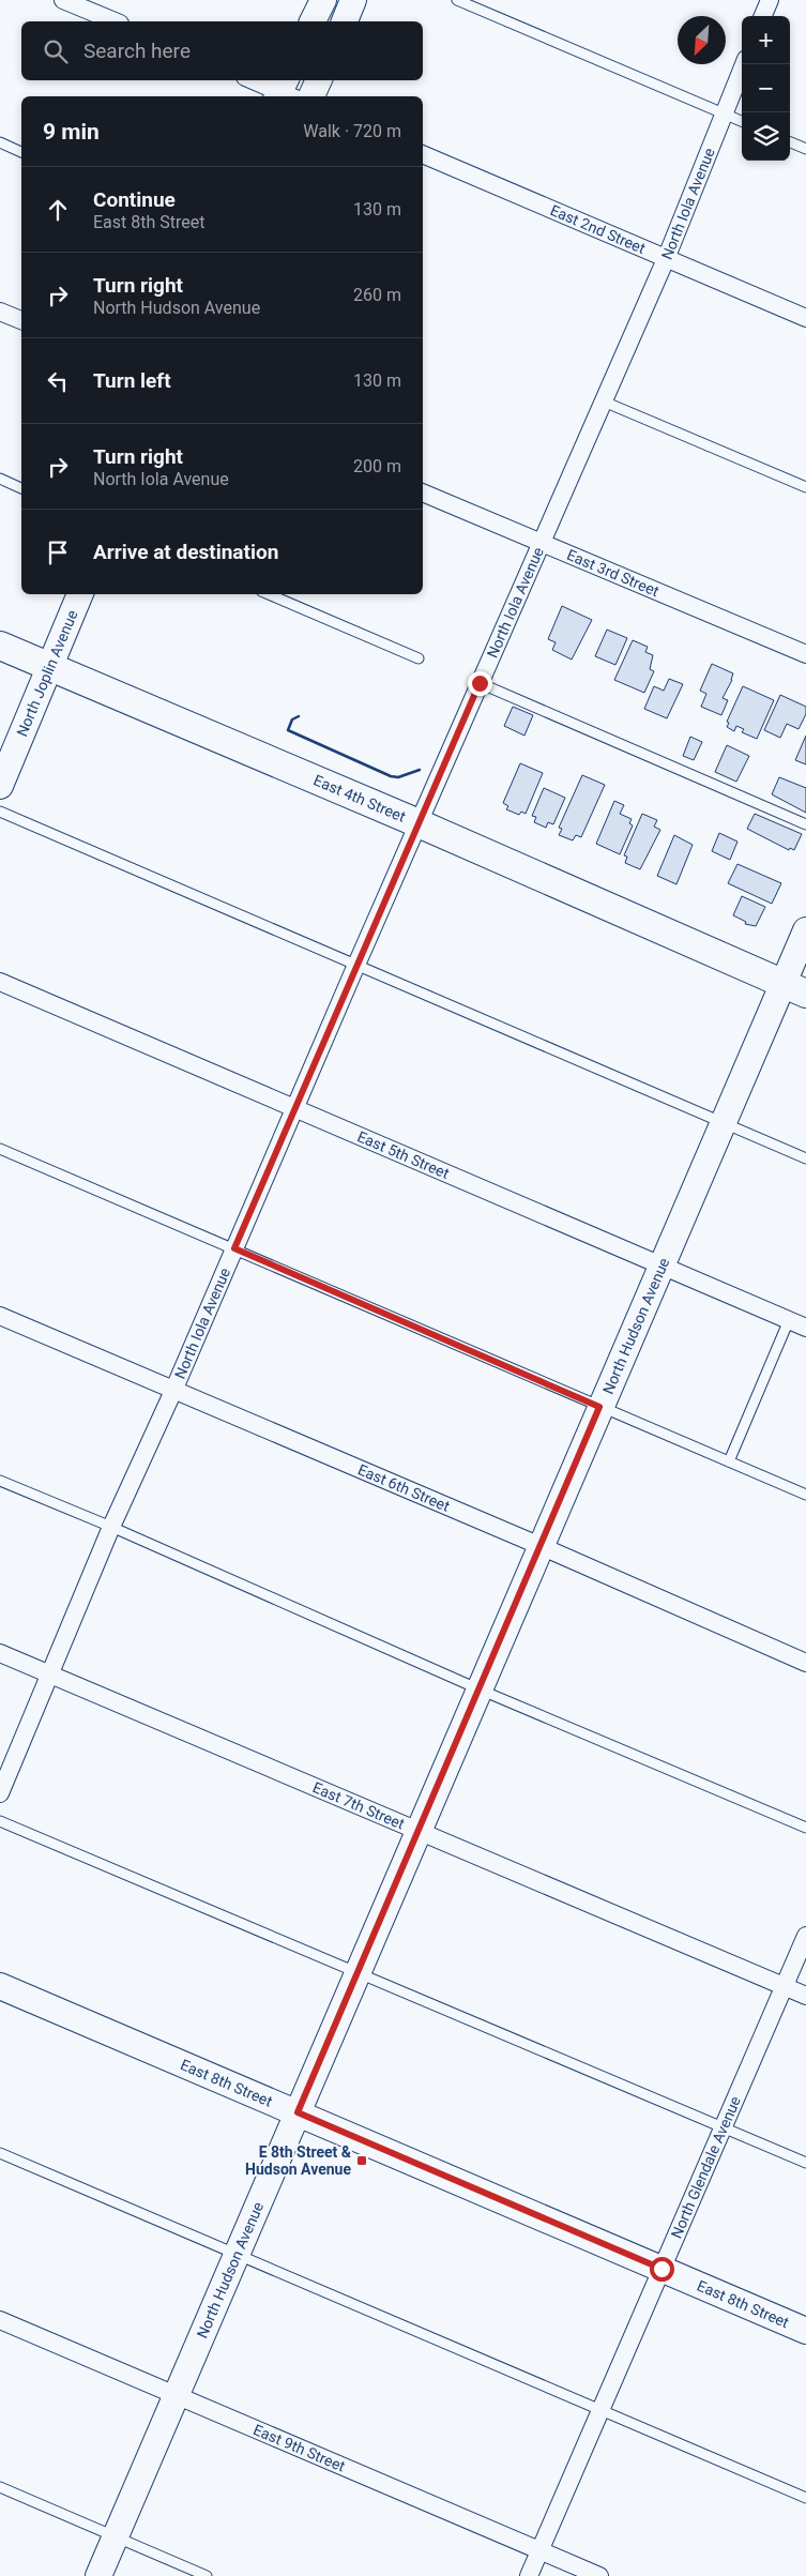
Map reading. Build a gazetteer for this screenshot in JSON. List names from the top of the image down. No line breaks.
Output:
{"streets":{"main road":["North Joplin Avenue","East 4th Street","North Hudson Avenue","East 8th Street"],"street":["North Iola Avenue","East 2nd Street","East 3rd Street","East 5th Street","East 6th Street","East 7th Street","North Glendale Avenue","East 9th Street"]},"crossings":[["North Iola Avenue","East 2nd Street"],["North Iola Avenue","East 3rd Street"],["North Iola Avenue","East 4th Street"],["North Iola Avenue","East 5th Street"],["North Iola Avenue","East 6th Street"],["North Iola Avenue","East 7th Street"],["North Joplin Avenue","East 4th Street"],["East 4th Street","North Hudson Avenue"],["East 5th Street","North Hudson Avenue"],["North Hudson Avenue","East 6th Street"],["North Hudson Avenue","East 7th Street"],["North Hudson Avenue","East 8th Street"],["North Hudson Avenue","East 9th Street"],["East 7th Street","North Glendale Avenue"],["East 8th Street","North Glendale Avenue"],["North Glendale Avenue","East 9th Street"]],"places":{"transit":["E 8th Street & Hudson Avenue"]},"north":"bottom left","page":{"map_buttons":["+","−"],"search":"Search here","heading":["9 min","Walk · 720 m"],"list":[["Continue","East 8th Street","130 m"],["Turn right","North Hudson Avenue","260 m"],["Turn left","130 m"],["Turn right","North Iola Avenue","200 m"],"Arrive at destination"]}}
